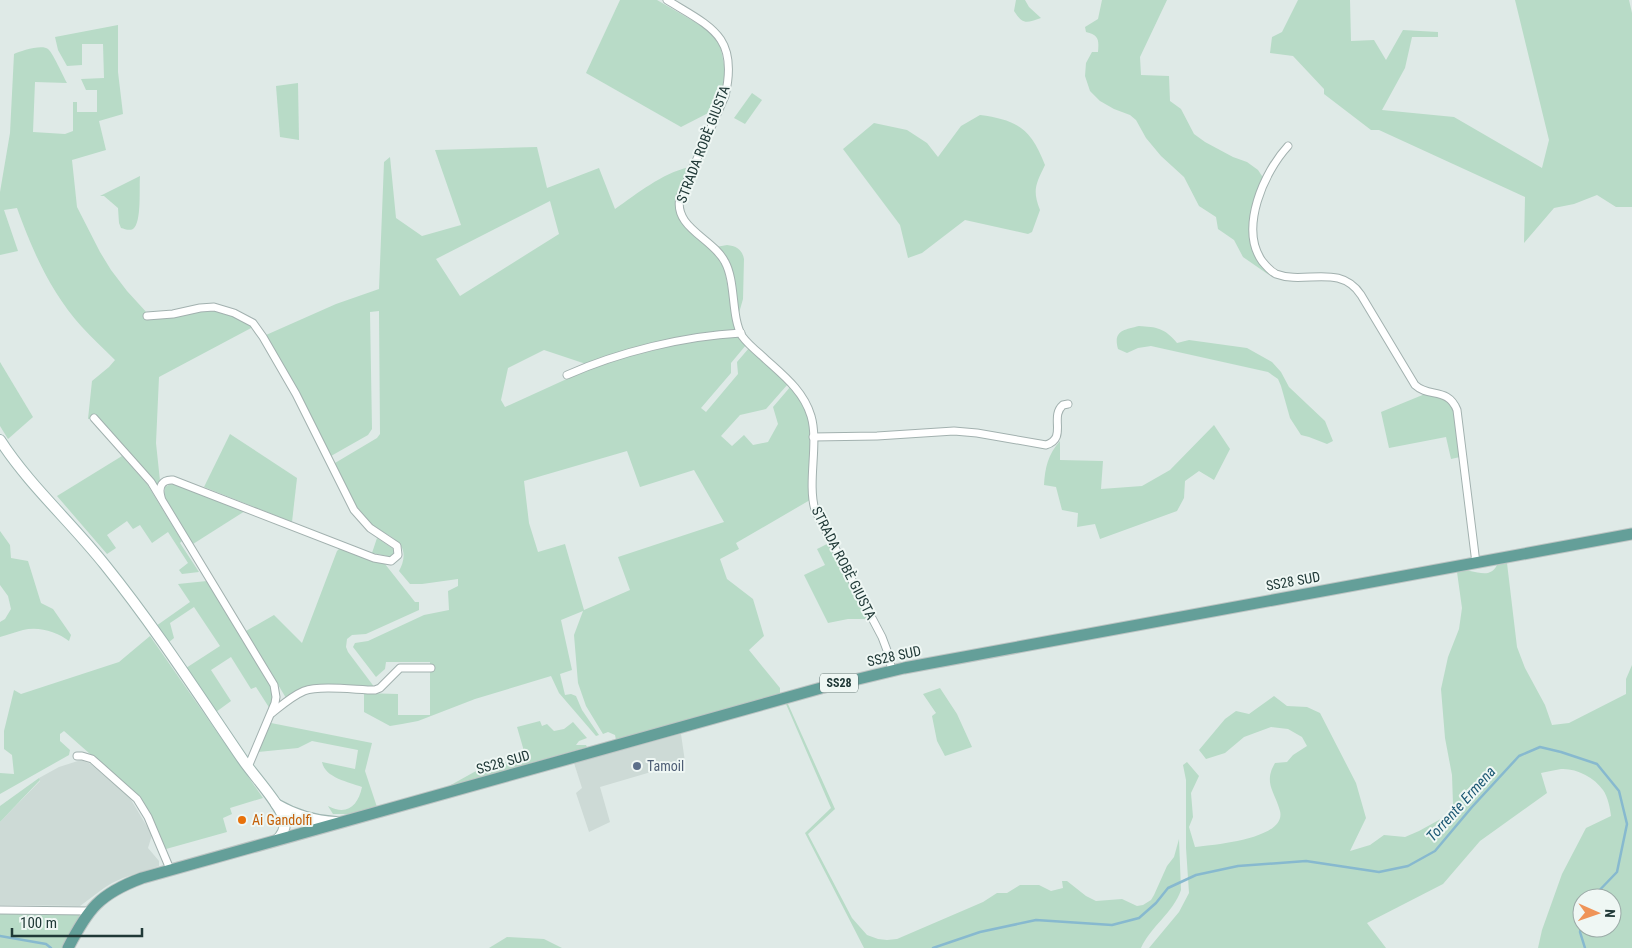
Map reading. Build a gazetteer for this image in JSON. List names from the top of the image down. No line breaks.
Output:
{"streets":{"main road":["SS28 SUD","SS28"],"street":["STRADA ROBÈ GIUSTA"]},"crossings":[["STRADA ROBÈ GIUSTA","SS28 SUD"]],"water":["Torrente Ermena"],"places":["Tamoil","Ai Gandolfi"],"scale_bar":"100 m","north":"right"}
